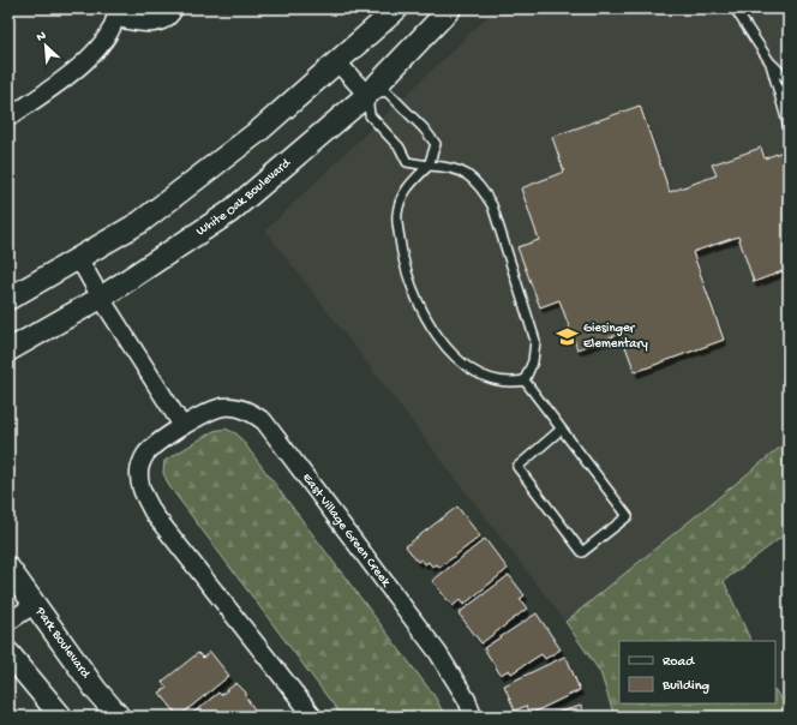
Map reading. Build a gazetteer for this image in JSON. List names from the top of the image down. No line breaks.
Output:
{"streets":{"street":["White Oak Boulevard","East Village Green Creek","Park Boulevard"]},"places":{"school or university":["Giesinger Elementary"]},"legend":["Road","Building"],"north":"top left"}
